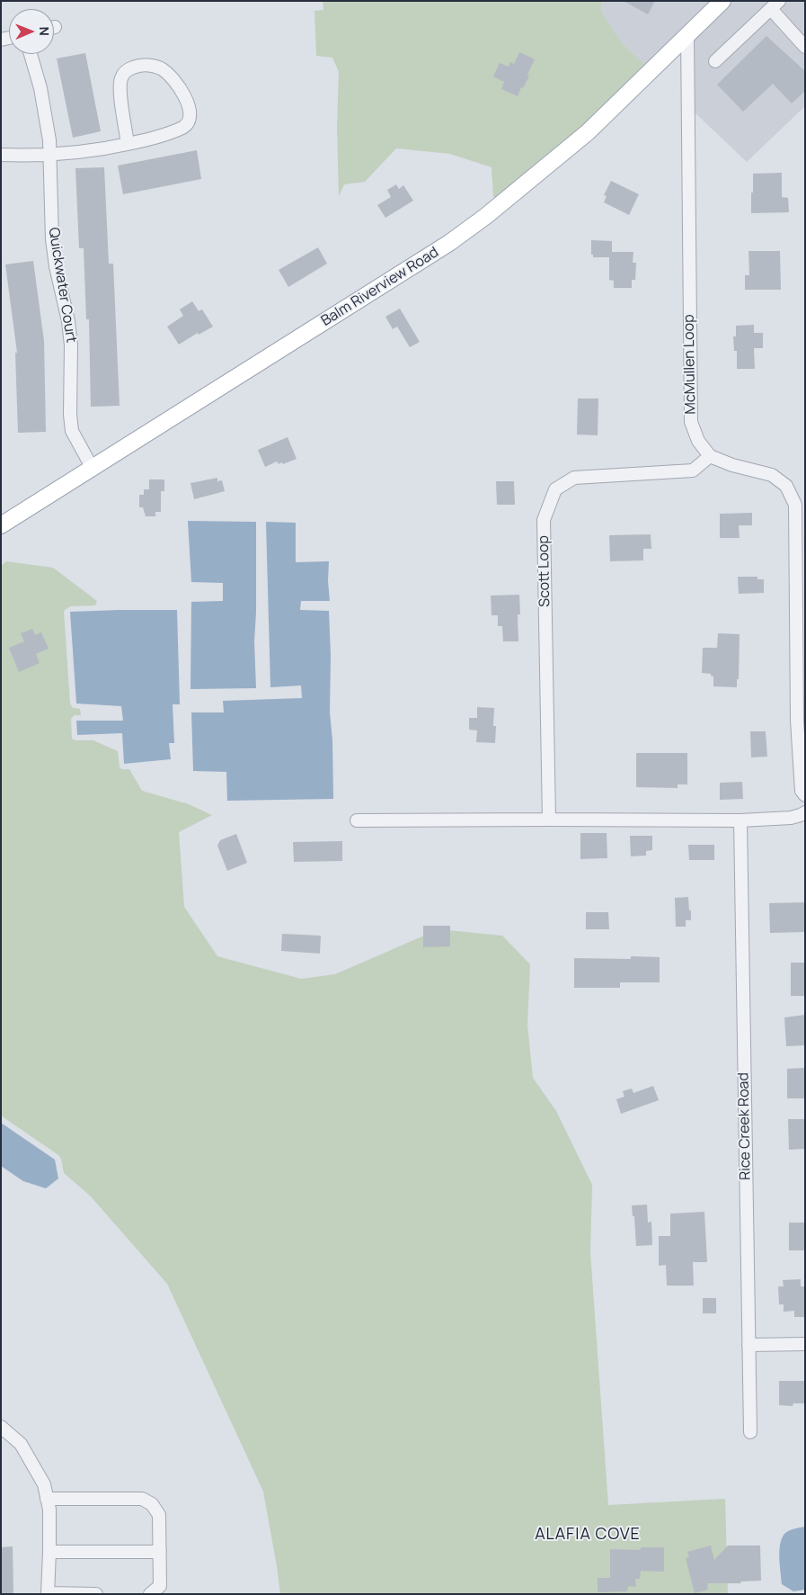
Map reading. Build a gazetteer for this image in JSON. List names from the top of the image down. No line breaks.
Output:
{"streets":{"main road":["Balm Riverview Road"],"street":["Quickwater Court","McMullen Loop","Scott Loop","Rice Creek Road"]},"crossings":[["Quickwater Court","Balm Riverview Road"],["Balm Riverview Road","McMullen Loop"],["McMullen Loop","Scott Loop"]],"districts":["ALAFIA COVE"],"north":"right"}
